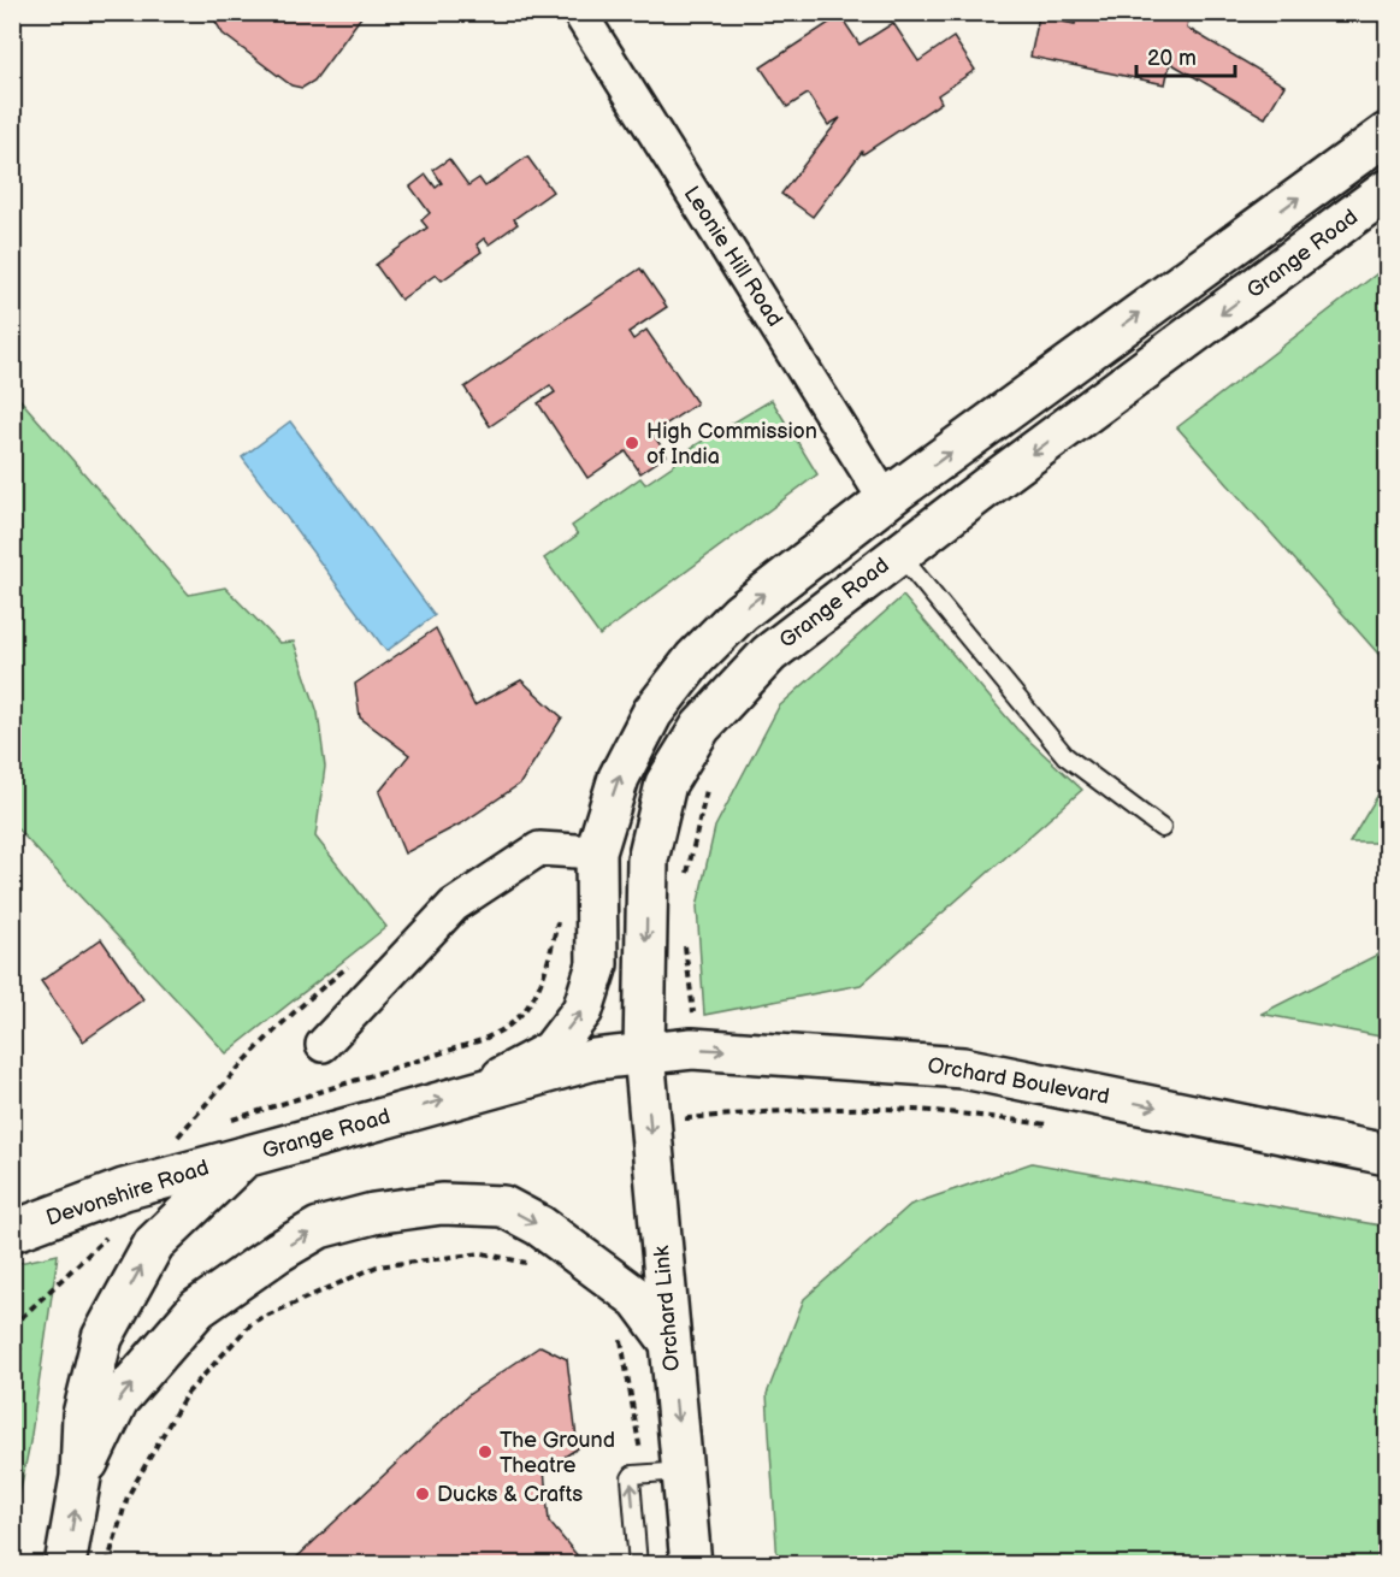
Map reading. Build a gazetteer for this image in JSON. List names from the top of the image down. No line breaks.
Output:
{"streets":{"main road":["Grange Road","Orchard Boulevard","Devonshire Road","Orchard Link"],"street":["Leonie Hill Road"]},"crossings":[["Grange Road","Leonie Hill Road"],["Grange Road","Orchard Boulevard"],["Grange Road","Devonshire Road"],["Grange Road","Orchard Link"],["Orchard Boulevard","Orchard Link"]],"one_way":["Orchard Boulevard","Orchard Link"],"places":["High Commission of India","The Ground Theatre","Ducks & Crafts"],"scale_bar":"20 m"}
